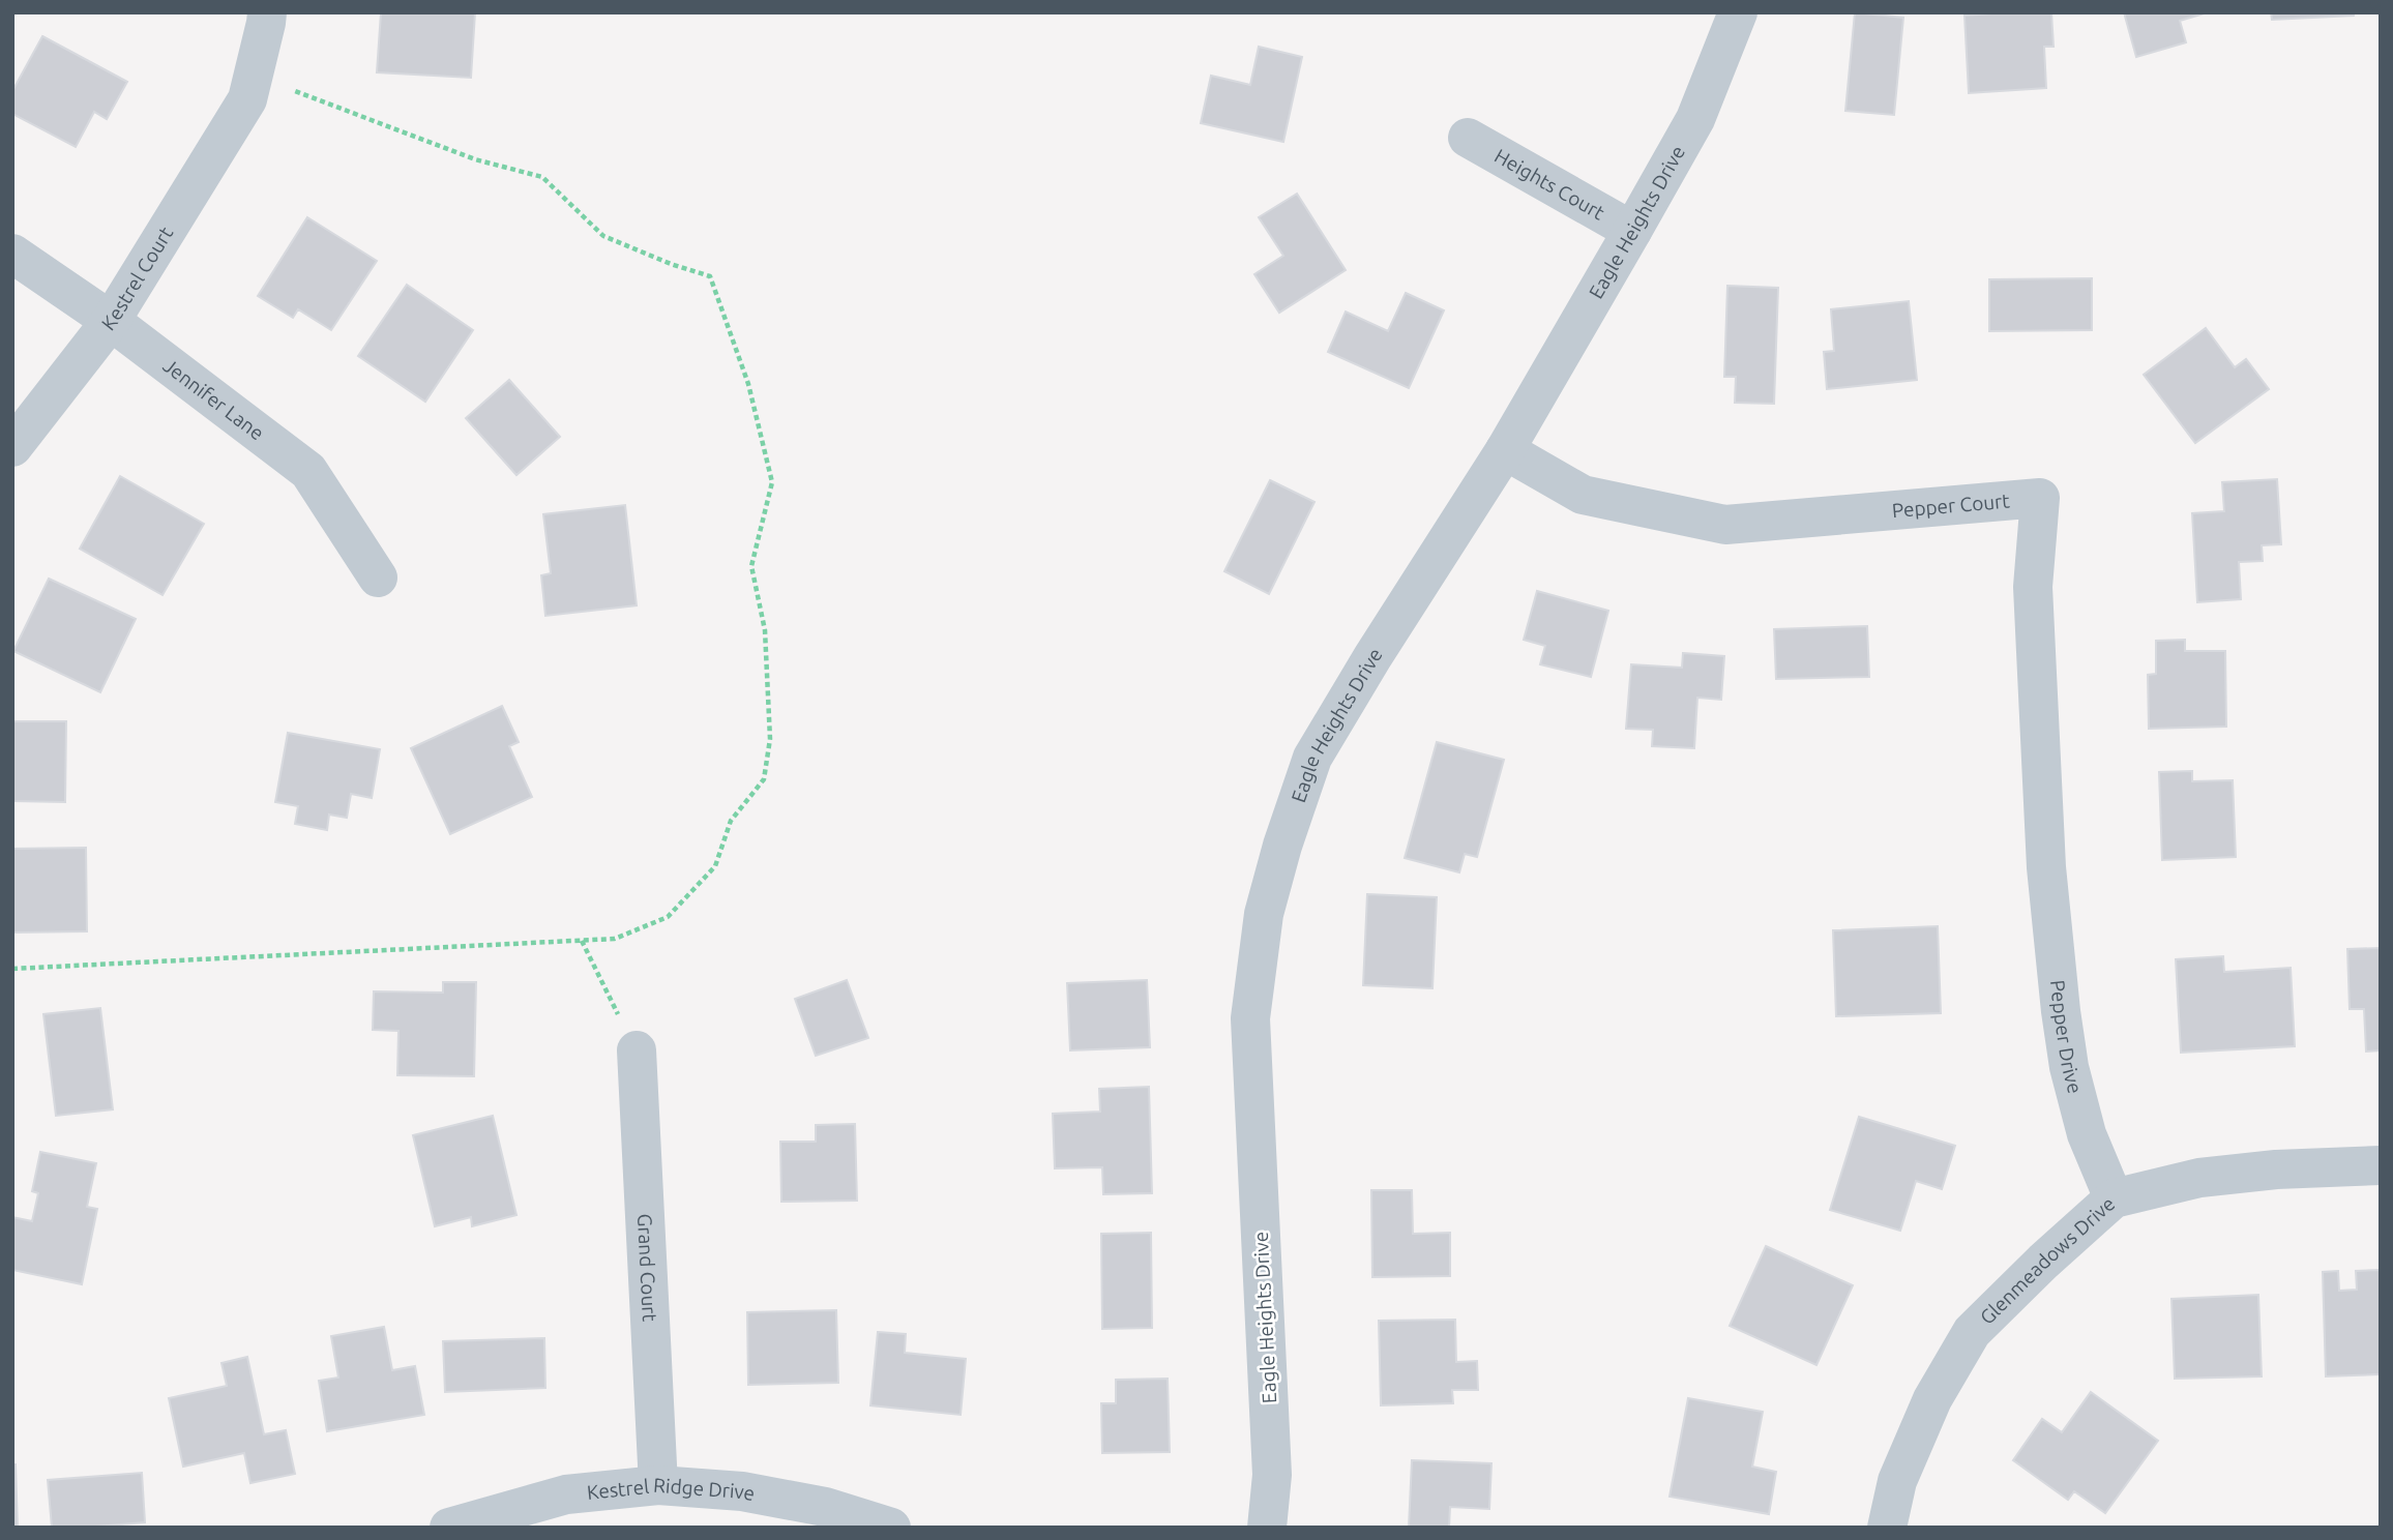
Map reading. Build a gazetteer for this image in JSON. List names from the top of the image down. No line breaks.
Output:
{"streets":{"street":["Heights Court","Eagle Heights Drive","Kestrel Court","Jennifer Lane","Pepper Court","Pepper Drive","Glenmeadows Drive","Grand Court","Kestrel Ridge Drive"]},"crossings":[["Heights Court","Eagle Heights Drive"],["Eagle Heights Drive","Pepper Court"],["Kestrel Court","Jennifer Lane"],["Pepper Court","Pepper Drive"],["Pepper Drive","Glenmeadows Drive"],["Grand Court","Kestrel Ridge Drive"]]}
